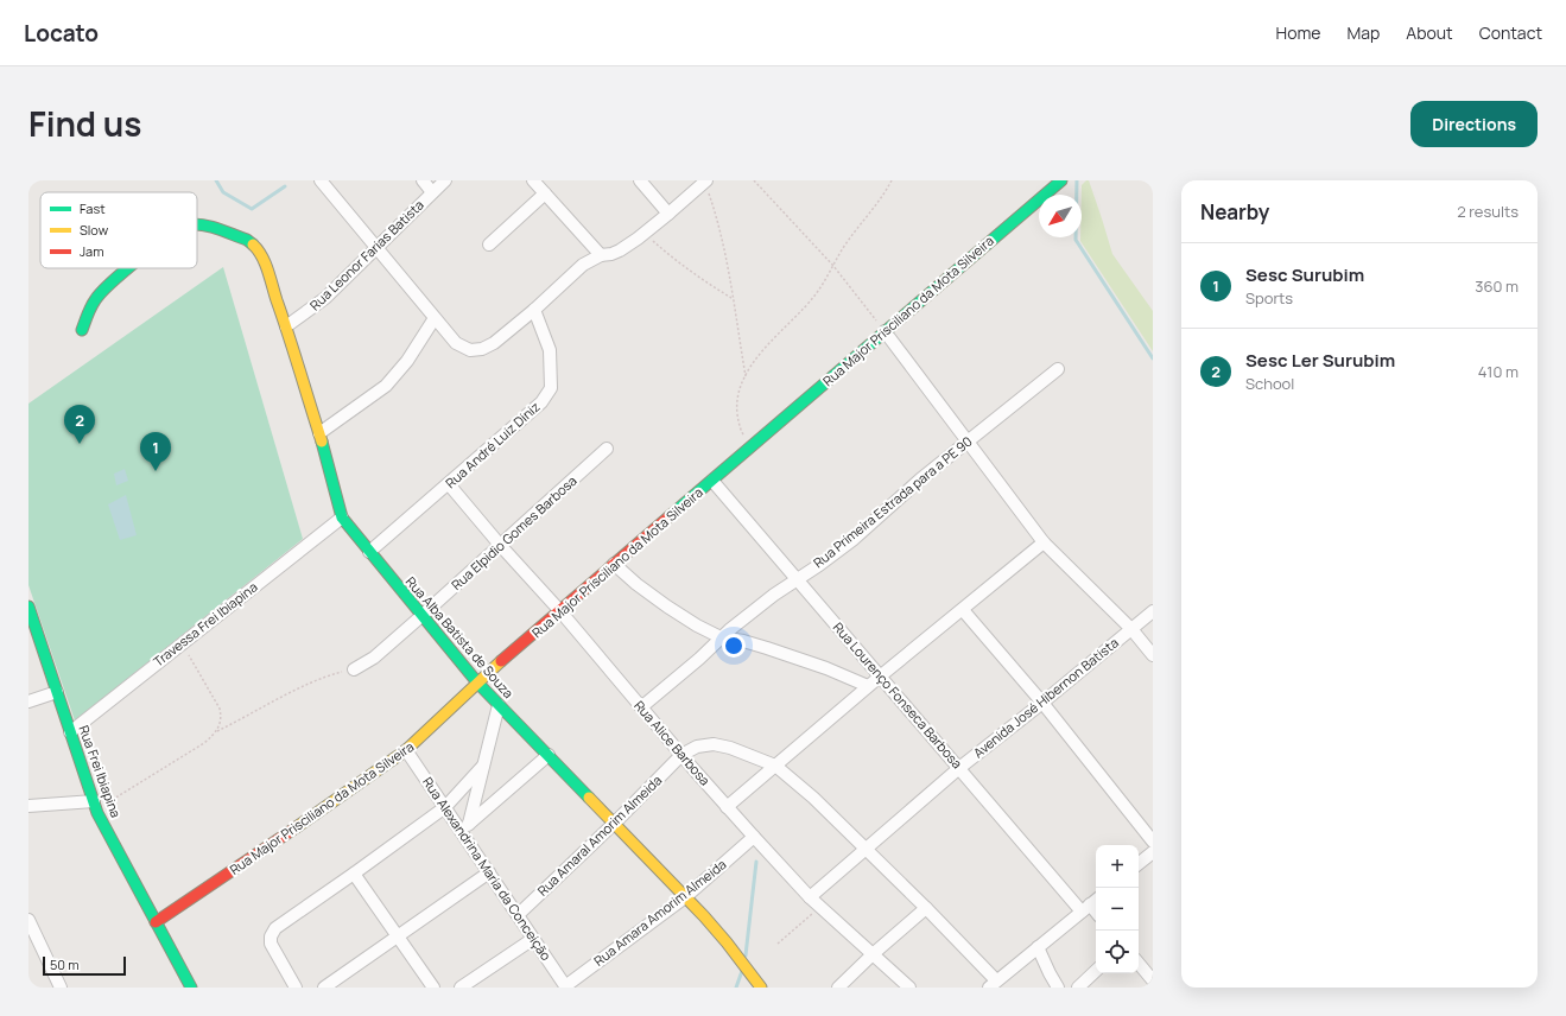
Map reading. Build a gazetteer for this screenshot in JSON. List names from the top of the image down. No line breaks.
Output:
{"streets":{"street":["Rua Leonor Farias Batista","Rua Major Prisciliano da Mota Silveira","Rua André Luiz Diniz","Rua Primeira Estrada para a PE 90","Rua Elpidio Gomes Barbosa","Travessa Frei Ibiapina","Rua Alba Batista de Souza","Rua Lourenço Fonseca Barbosa","Avenida José Hibernon Batista","Rua Alice Barbosa","Rua Frei Ibiapina","Rua Amaral Amorim Almeida","Rua Alexandrina Maria da Conceição","Rua Amara Amorim Almeida"]},"crossings":[["Rua Leonor Farias Batista","Rua Alba Batista de Souza"],["Rua Major Prisciliano da Mota Silveira","Rua Alba Batista de Souza"],["Rua Major Prisciliano da Mota Silveira","Rua Lourenço Fonseca Barbosa"],["Rua Major Prisciliano da Mota Silveira","Rua Alice Barbosa"],["Rua Major Prisciliano da Mota Silveira","Rua Frei Ibiapina"],["Rua Major Prisciliano da Mota Silveira","Rua Alexandrina Maria da Conceição"],["Rua André Luiz Diniz","Rua Alba Batista de Souza"],["Rua André Luiz Diniz","Rua Alice Barbosa"],["Rua Primeira Estrada para a PE 90","Rua Lourenço Fonseca Barbosa"],["Rua Primeira Estrada para a PE 90","Rua Alice Barbosa"],["Rua Elpidio Gomes Barbosa","Rua Alba Batista de Souza"],["Rua Elpidio Gomes Barbosa","Rua Alice Barbosa"],["Travessa Frei Ibiapina","Rua Alba Batista de Souza"],["Travessa Frei Ibiapina","Rua Frei Ibiapina"],["Rua Alba Batista de Souza","Rua Amaral Amorim Almeida"],["Rua Alba Batista de Souza","Rua Amara Amorim Almeida"],["Rua Lourenço Fonseca Barbosa","Avenida José Hibernon Batista"],["Avenida José Hibernon Batista","Rua Alice Barbosa"],["Rua Alice Barbosa","Rua Amaral Amorim Almeida"],["Rua Alice Barbosa","Rua Amara Amorim Almeida"],["Rua Amaral Amorim Almeida","Rua Alexandrina Maria da Conceição"],["Rua Alexandrina Maria da Conceição","Rua Amara Amorim Almeida"]],"legend":["Fast","Slow","Jam"],"scale_bar":"50 m","north":"bottom left","page":{"header":"Locato","nav":["Home","Map","About","Contact"],"title":"Find us","buttons":"Directions","heading":["Nearby","2 results"],"list":[{"mark":"1","name":"Sesc Surubim","note":"Sports","value":"360 m"},{"mark":"2","name":"Sesc Ler Surubim","note":"School","value":"410 m"}],"pins":["2","1"],"map_buttons":["+","−"],"scale":"50 m"}}
